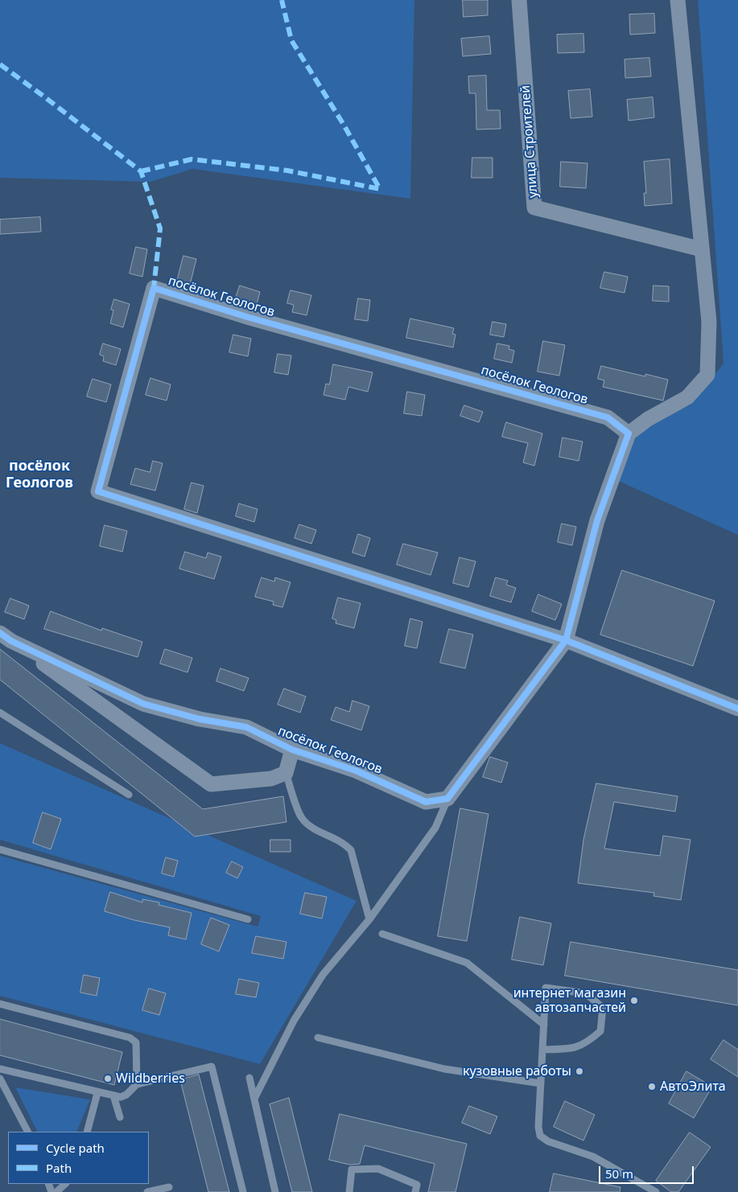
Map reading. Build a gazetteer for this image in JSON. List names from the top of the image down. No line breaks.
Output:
{"streets":{"street":["улица Строителей","посёлок Геологов"]},"districts":["посёлок Геологов"],"places":["интернет магазин автозапчастей","кузовные работы","Wildberries","АвтоЭлита"],"legend":["Cycle path","Path"],"scale_bar":"50 m"}
